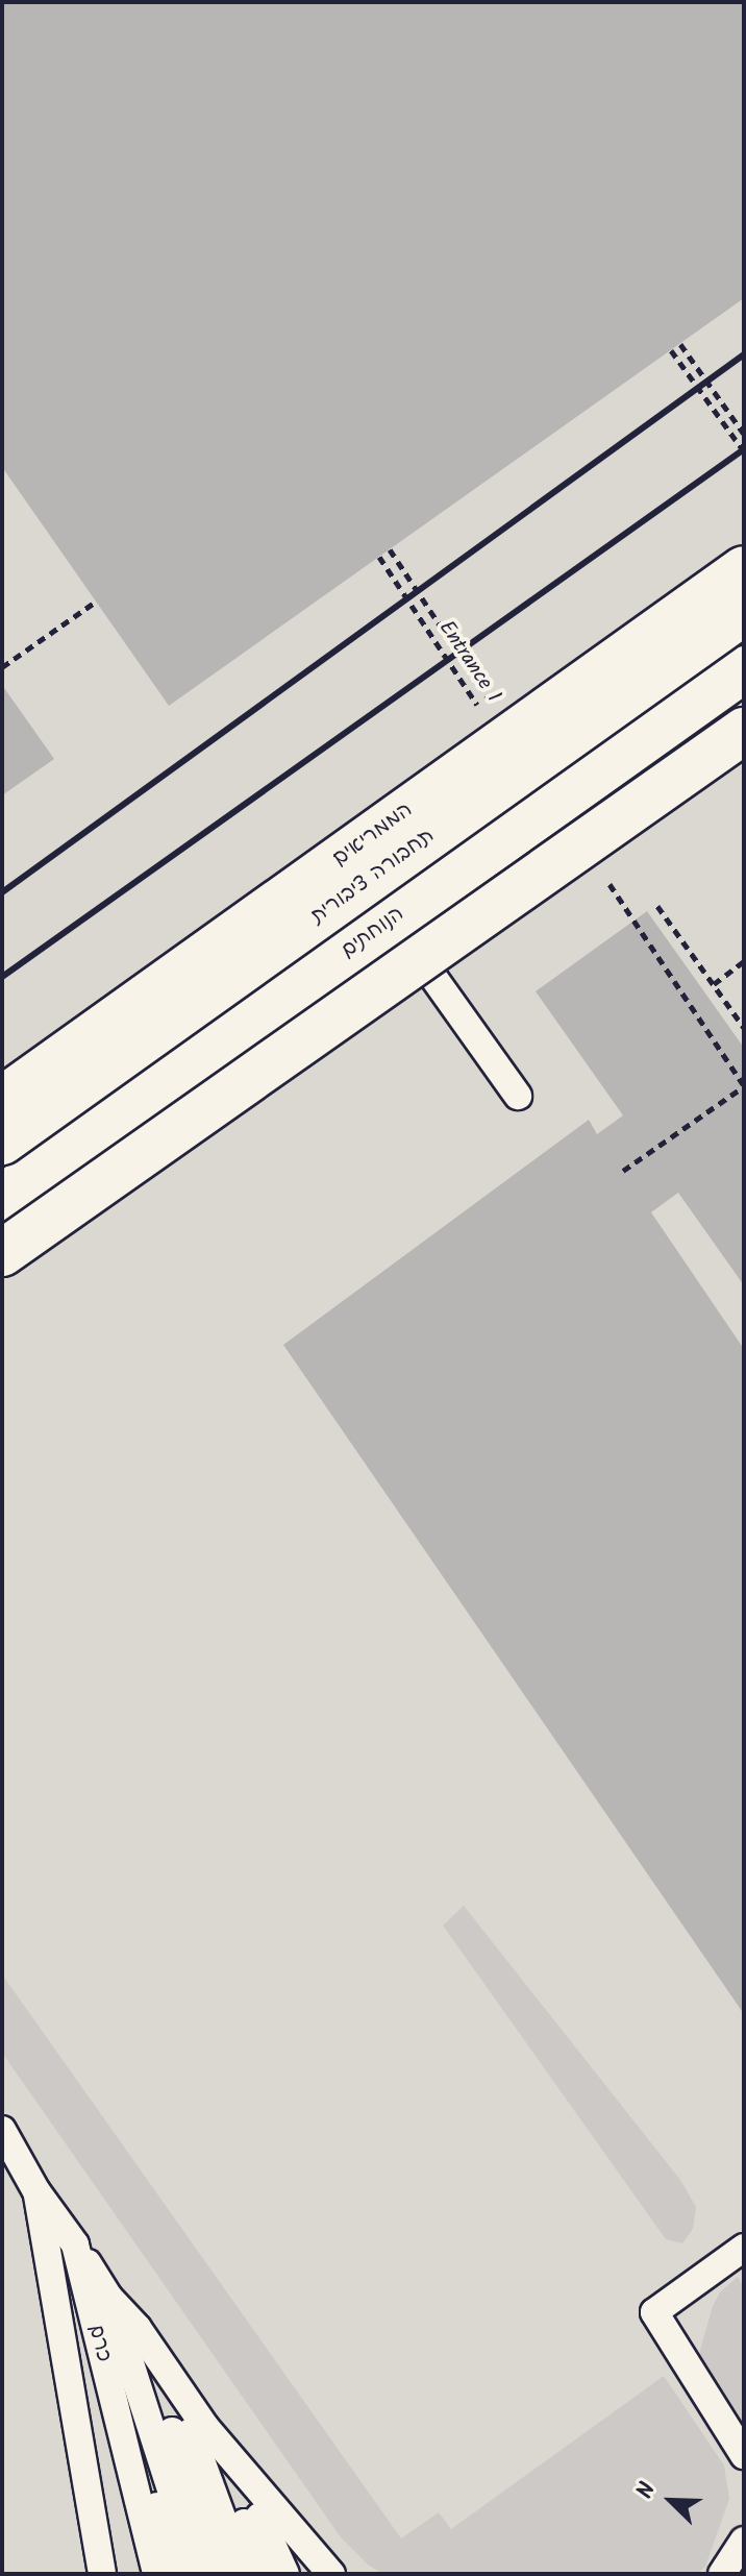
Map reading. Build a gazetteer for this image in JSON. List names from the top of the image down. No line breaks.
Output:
{"streets":{"street":["הממריאים","תחבורה ציבורית","הנוחתים"],"lane":["כרם"],"path":["Entrance 1"]},"crossings":[["Entrance 1","הממריאים"]],"north":"top left"}
